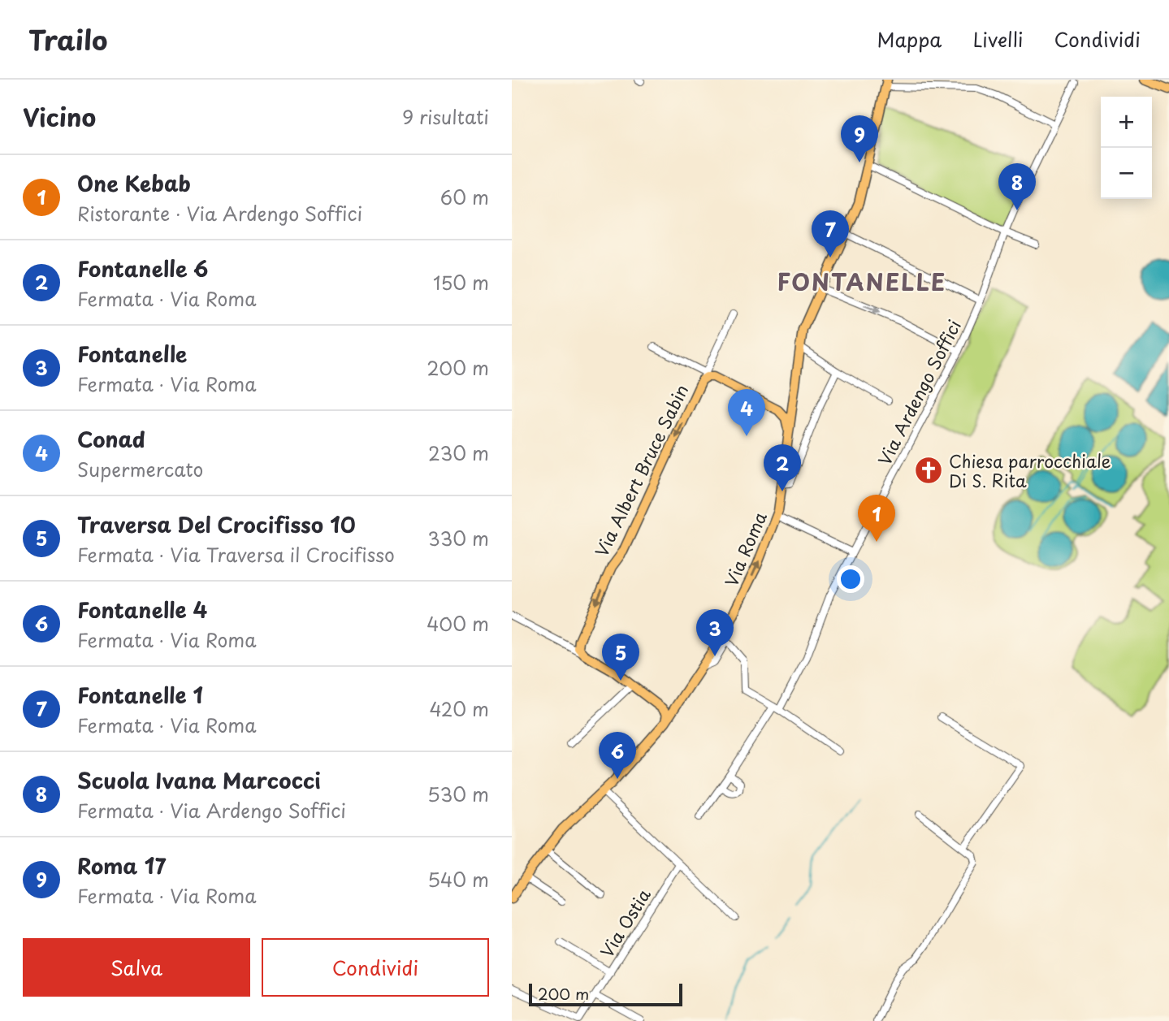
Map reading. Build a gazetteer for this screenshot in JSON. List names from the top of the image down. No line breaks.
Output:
{"streets":{"main road":["Via Albert Bruce Sabin","Via Roma"],"street":["Via Ardengo Soffici","Via Ostia"]},"one_way":["Via Albert Bruce Sabin"],"districts":["FONTANELLE"],"places":{"church":["Chiesa parrocchiale Di S. Rita"]},"scale_bar":"200 m","page":{"header":"Trailo","nav":["Mappa","Livelli","Condividi"],"heading":["Vicino","9 risultati"],"map_buttons":["+","−"],"pins":["9","8","7","4","2","1","3","5","6"],"list":[{"mark":"1","name":"One Kebab","note":"Ristorante · Via Ardengo Soffici","value":"60 m"},{"mark":"2","name":"Fontanelle 6","note":"Fermata · Via Roma","value":"150 m"},{"mark":"3","name":"Fontanelle","note":"Fermata · Via Roma","value":"200 m"},{"mark":"4","name":"Conad","note":"Supermercato","value":"230 m"},{"mark":"5","name":"Traversa Del Crocifisso 10","note":"Fermata · Via Traversa il Crocifisso","value":"330 m"},{"mark":"6","name":"Fontanelle 4","note":"Fermata · Via Roma","value":"400 m"},{"mark":"7","name":"Fontanelle 1","note":"Fermata · Via Roma","value":"420 m"},{"mark":"8","name":"Scuola Ivana Marcocci","note":"Fermata · Via Ardengo Soffici","value":"530 m"},{"mark":"9","name":"Roma 17","note":"Fermata · Via Roma","value":"540 m"}],"buttons":["Salva","Condividi"],"scale":"200 m"}}
